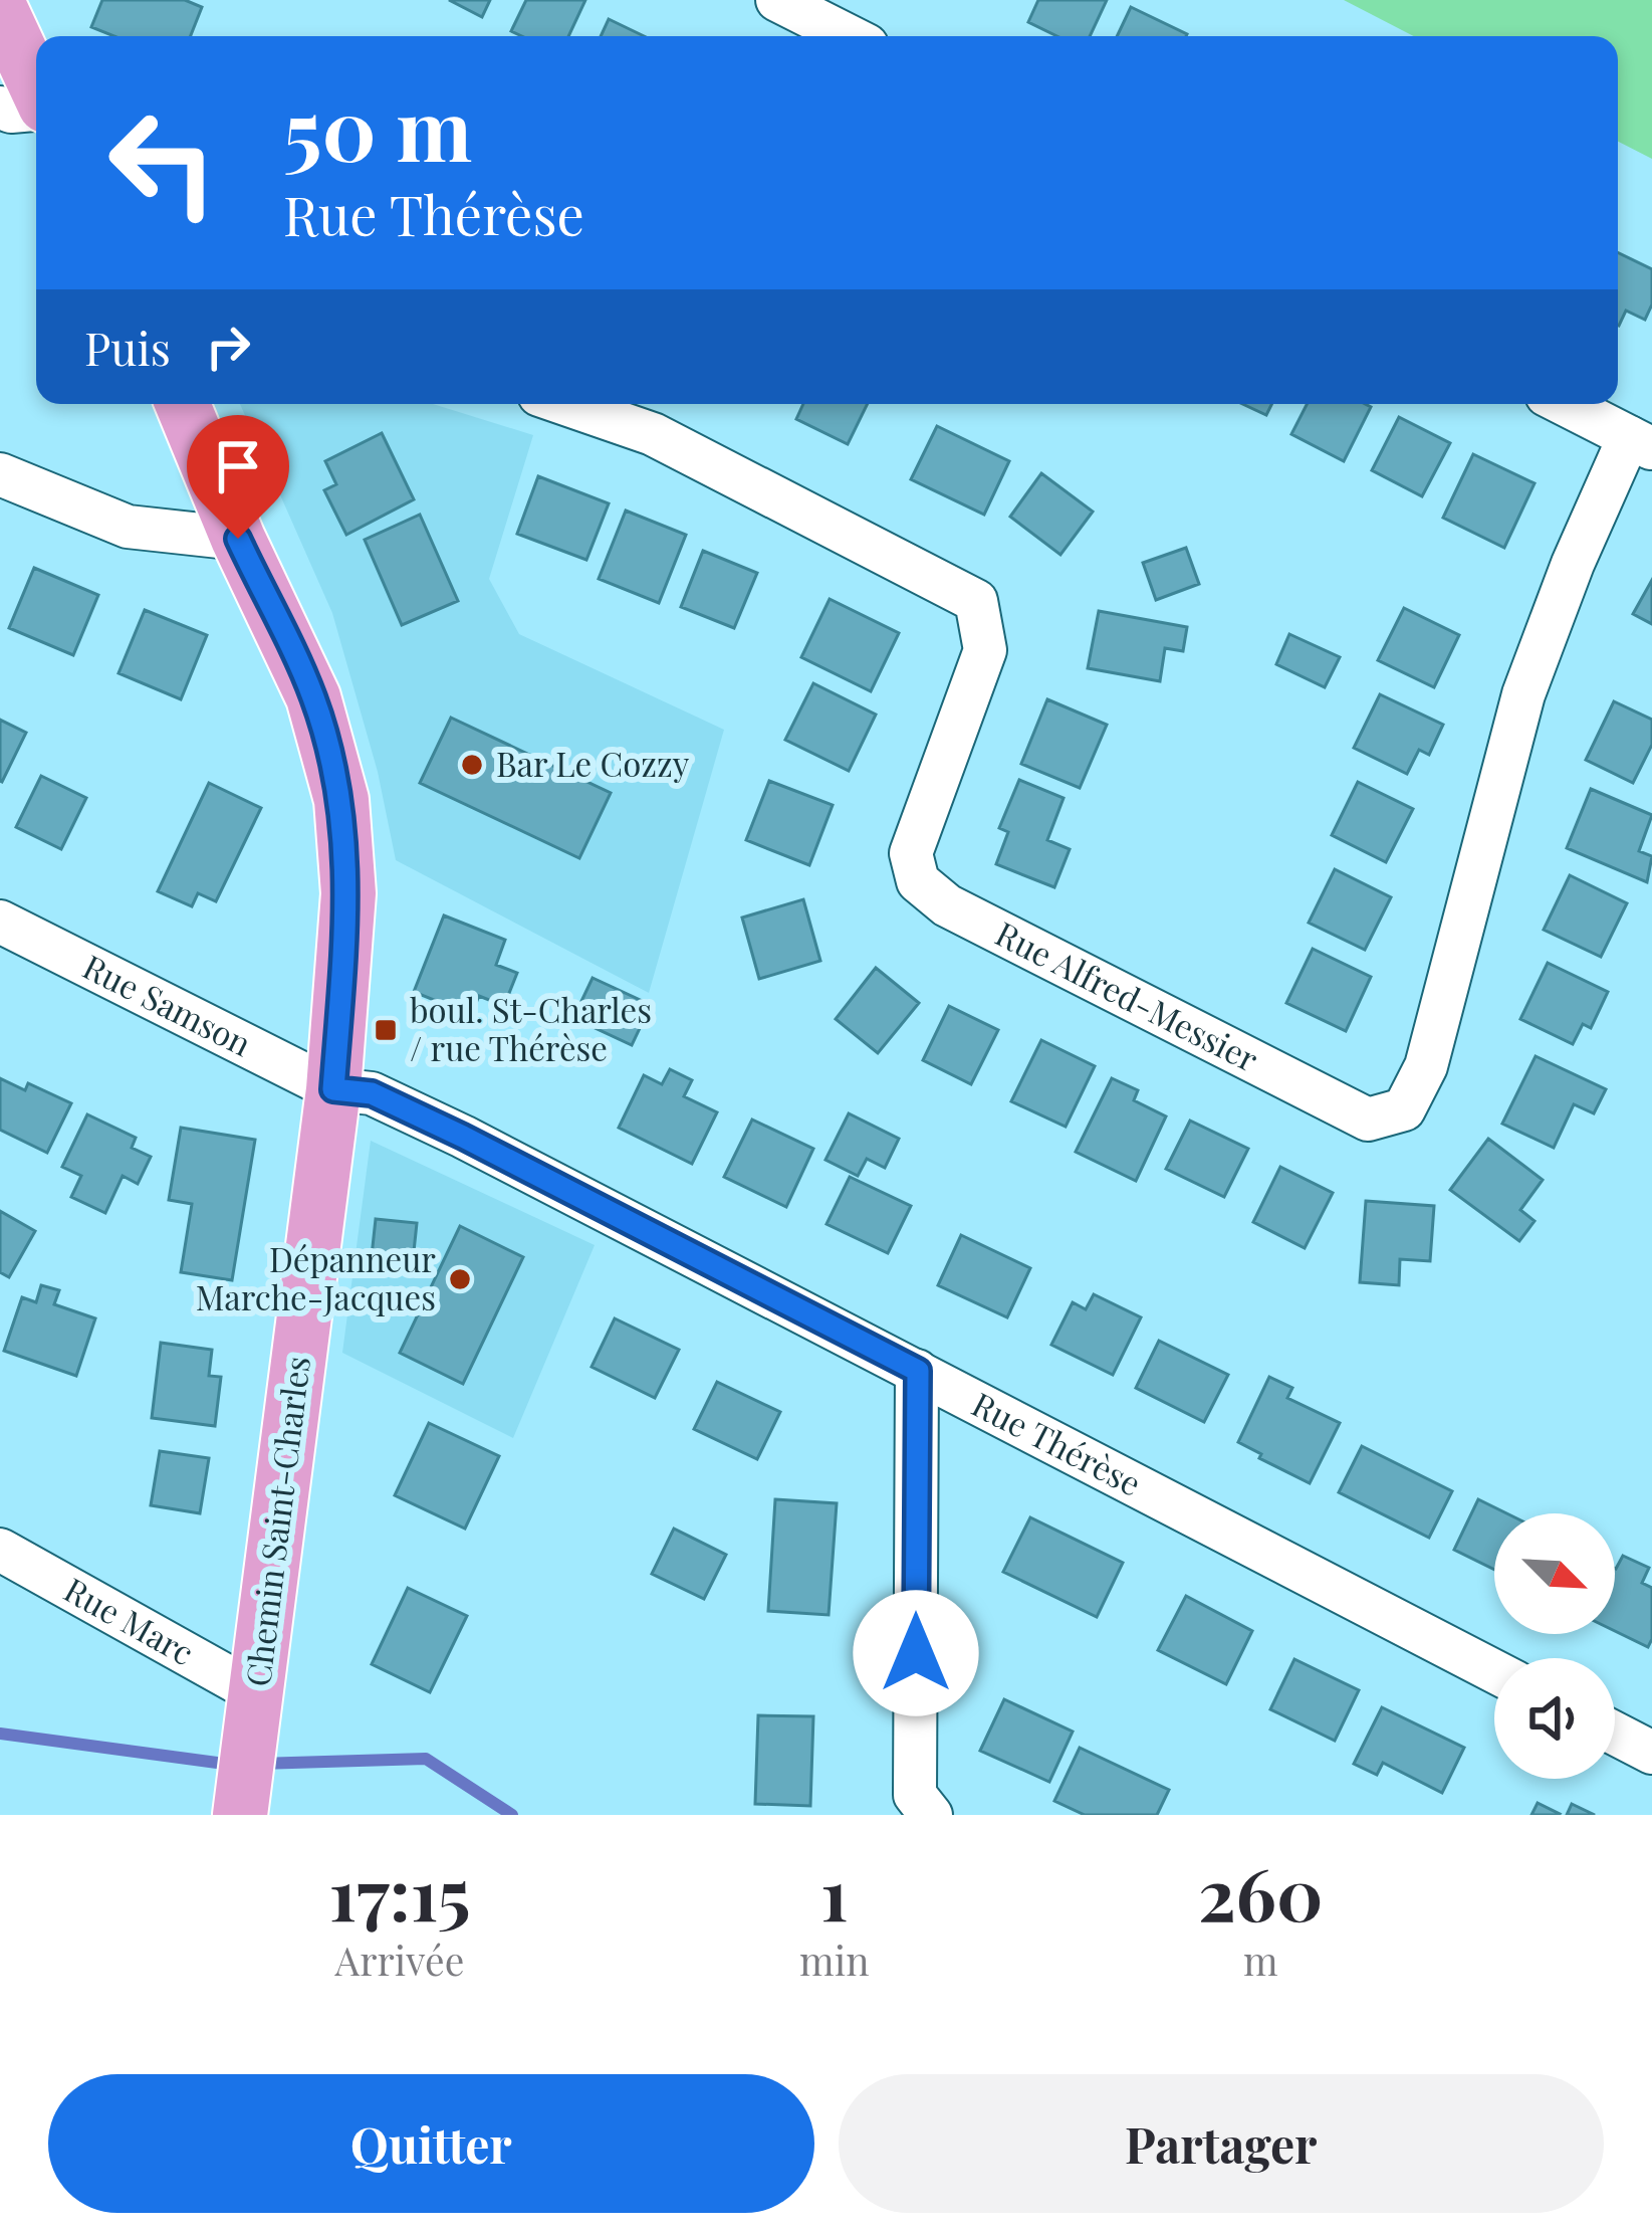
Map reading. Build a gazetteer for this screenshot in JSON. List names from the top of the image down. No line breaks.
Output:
{"streets":{"main road":["Chemin Saint-Charles"],"street":["Rue Alfred-Messier","Rue Samson","Rue Thérèse","Rue Marc"]},"crossings":[["Rue Samson","Rue Thérèse"],["Rue Samson","Chemin Saint-Charles"],["Rue Thérèse","Chemin Saint-Charles"],["Chemin Saint-Charles","Rue Marc"]],"places":{"other":["Bar Le Cozzy","Dépanneur Marche-Jacques"],"transit":["boul. St-Charles / rue Thérèse"]},"north":"bottom right","page":{"turn":["50 m","Rue Thérèse"],"then":"Puis","eta":["17:15","Arrivée","1","min","260","m"],"buttons":["Quitter","Partager"]}}
